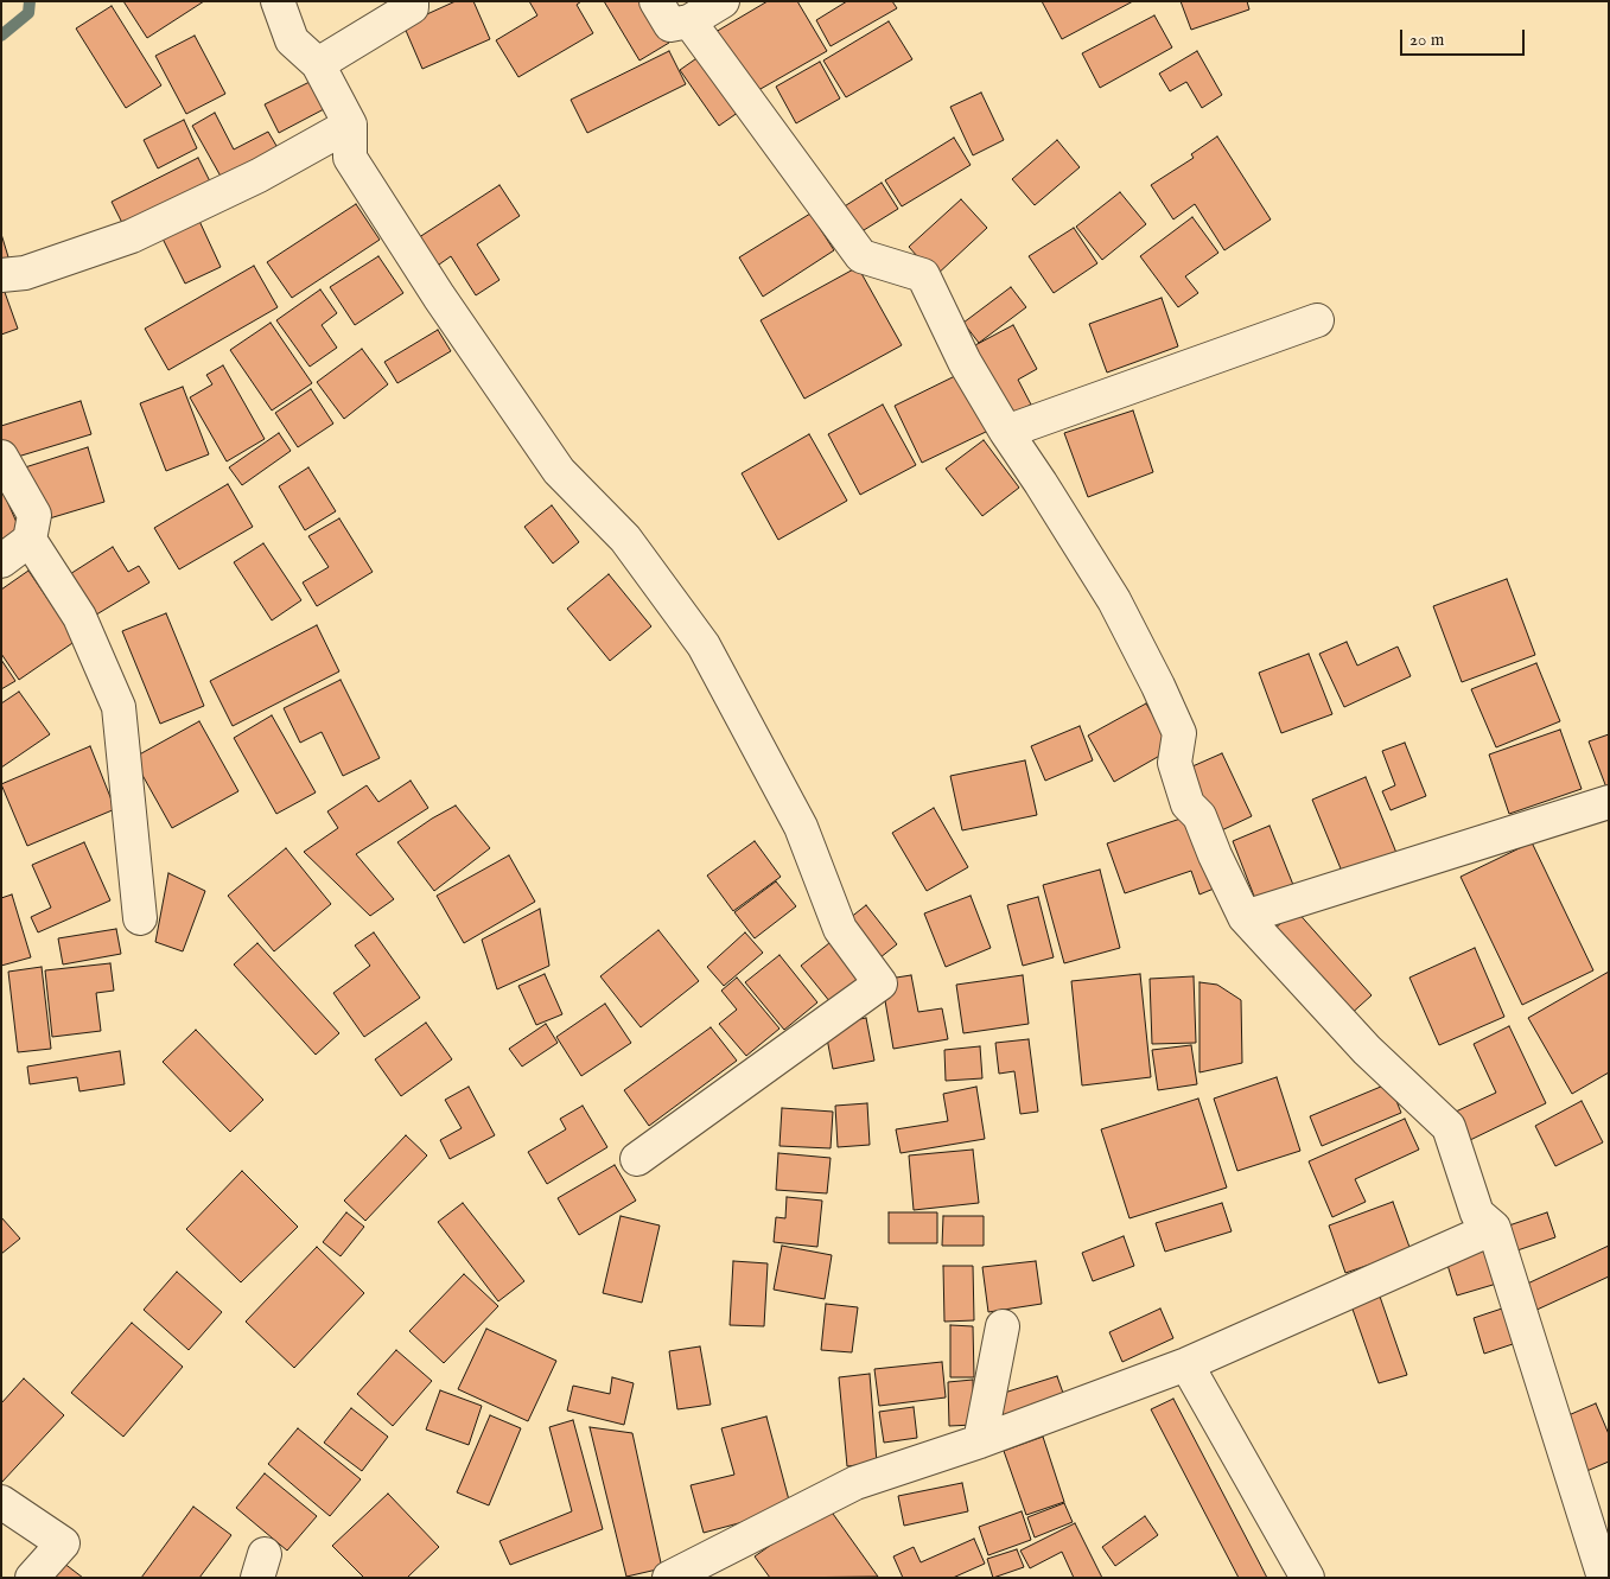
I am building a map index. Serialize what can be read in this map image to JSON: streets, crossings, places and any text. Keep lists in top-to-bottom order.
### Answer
{
  "scale_bar": "20 m"
}
